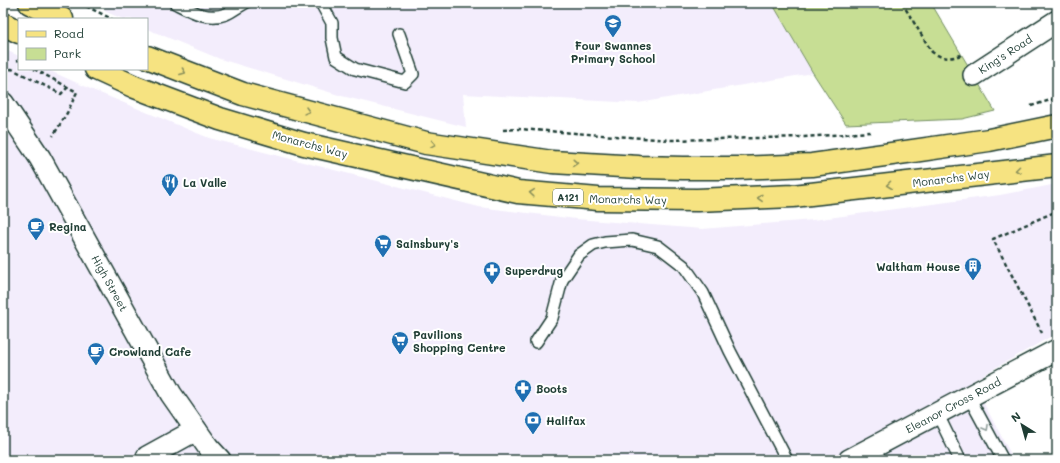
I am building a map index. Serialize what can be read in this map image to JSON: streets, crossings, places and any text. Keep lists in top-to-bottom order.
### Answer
{
  "streets": {
    "main road": ["Monarchs Way", "A121"],
    "street": ["King's Road", "High Street", "Eleanor Cross Road"]
  },
  "places": {
    "school or university": ["Four Swannes Primary School"],
    "restaurant": ["La Valle"],
    "cafe": ["Regina", "Crowland Cafe"],
    "supermarket": ["Sainsbury's", "Pavilions Shopping Centre"],
    "building": ["Waltham House"],
    "pharmacy": ["Superdrug", "Boots"],
    "bank": ["Halifax"]
  },
  "legend": ["Road", "Park"],
  "north": "top left"
}
